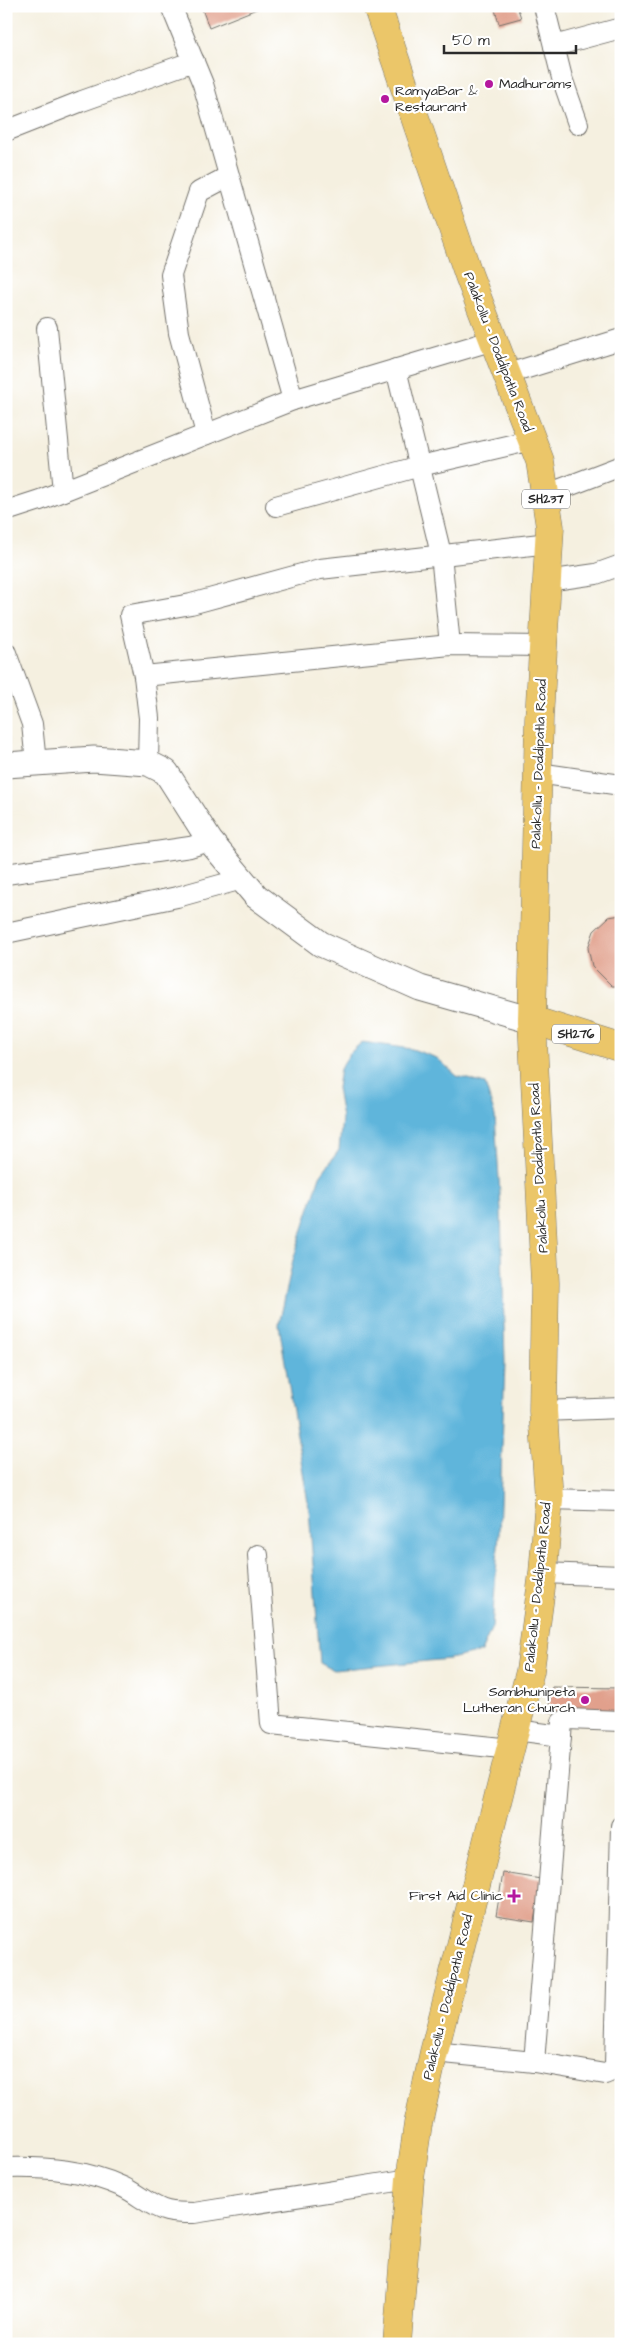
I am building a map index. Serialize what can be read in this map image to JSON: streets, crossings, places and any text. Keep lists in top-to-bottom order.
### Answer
{
  "streets": {
    "main road": ["Palakollu - Doddipatla Road", "SH237", "SH276"]
  },
  "crossings": [
    ["Palakollu - Doddipatla Road", "SH276"]
  ],
  "places": {
    "other": ["Madhurams", "RamyaBar & Restaurant", "Sambhunipeta Lutheran Church"],
    "health": ["First Aid Clinic"]
  },
  "scale_bar": "50 m"
}
